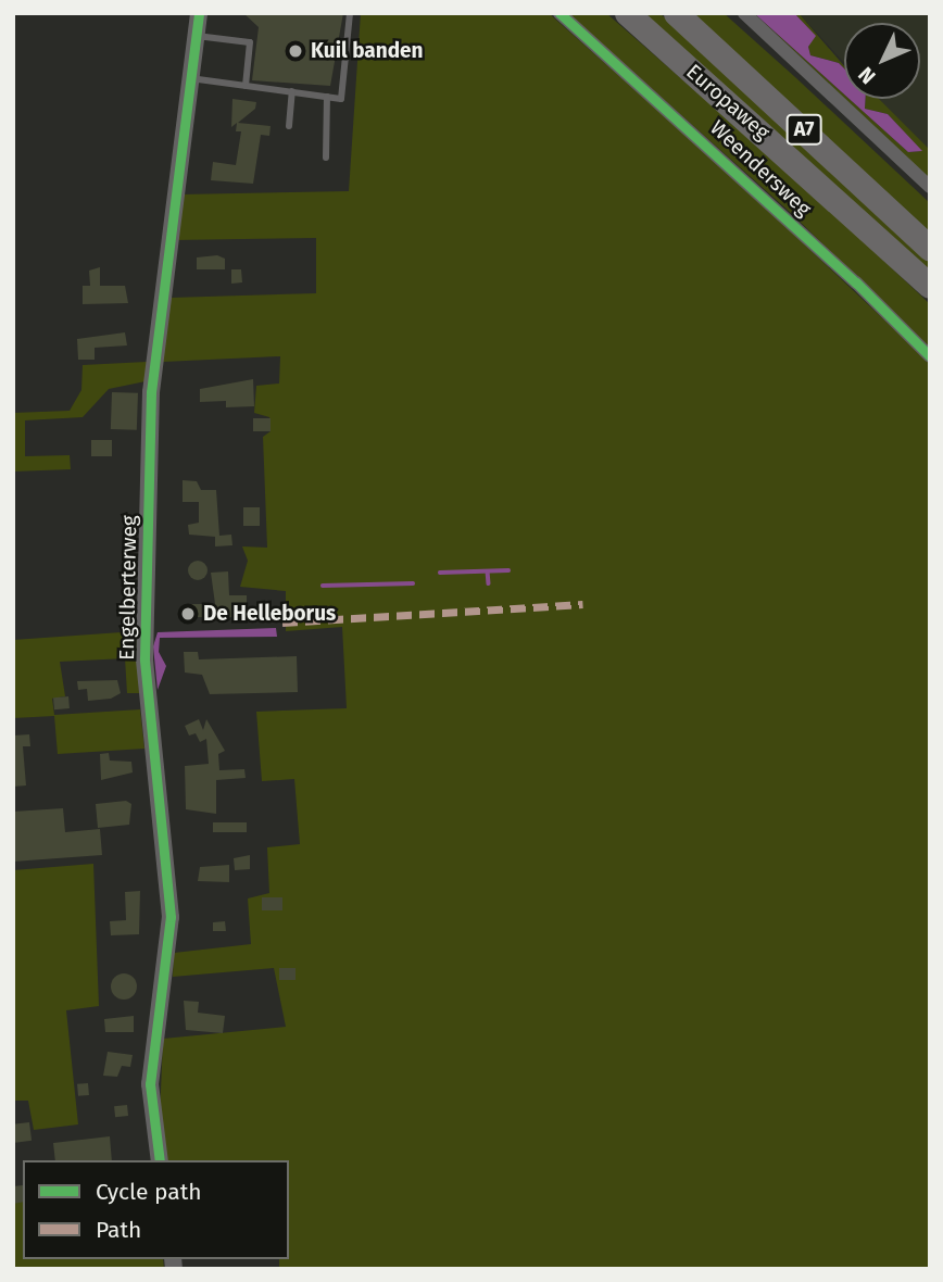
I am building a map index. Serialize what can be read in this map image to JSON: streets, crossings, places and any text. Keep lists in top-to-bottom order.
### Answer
{
  "streets": {
    "highway": ["Europaweg", "A7"],
    "street": ["Weendersweg", "Engelberterweg"]
  },
  "places": ["Kuil banden", "De Helleborus"],
  "legend": ["Cycle path", "Path"],
  "north": "bottom left"
}
